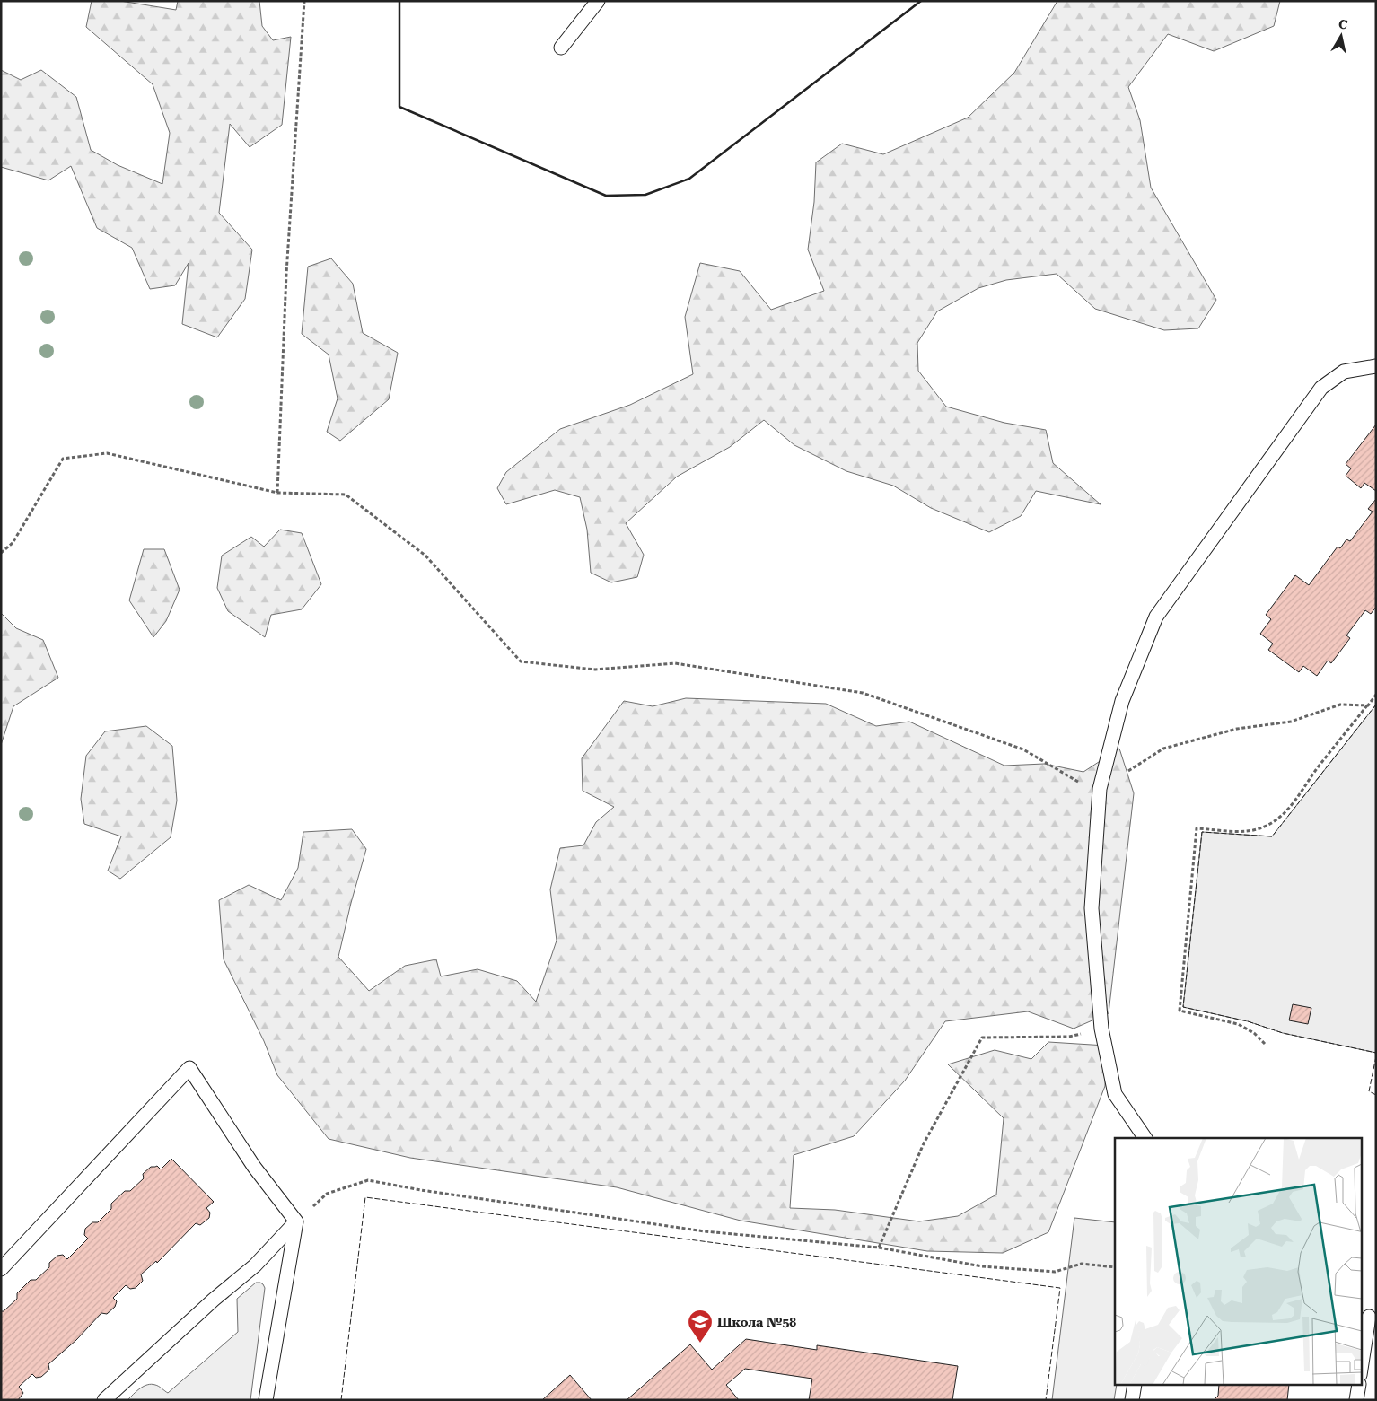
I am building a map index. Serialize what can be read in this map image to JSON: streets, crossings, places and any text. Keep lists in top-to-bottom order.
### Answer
{
  "places": {
    "school or university": ["Школа №58"]
  },
  "north": "top"
}
